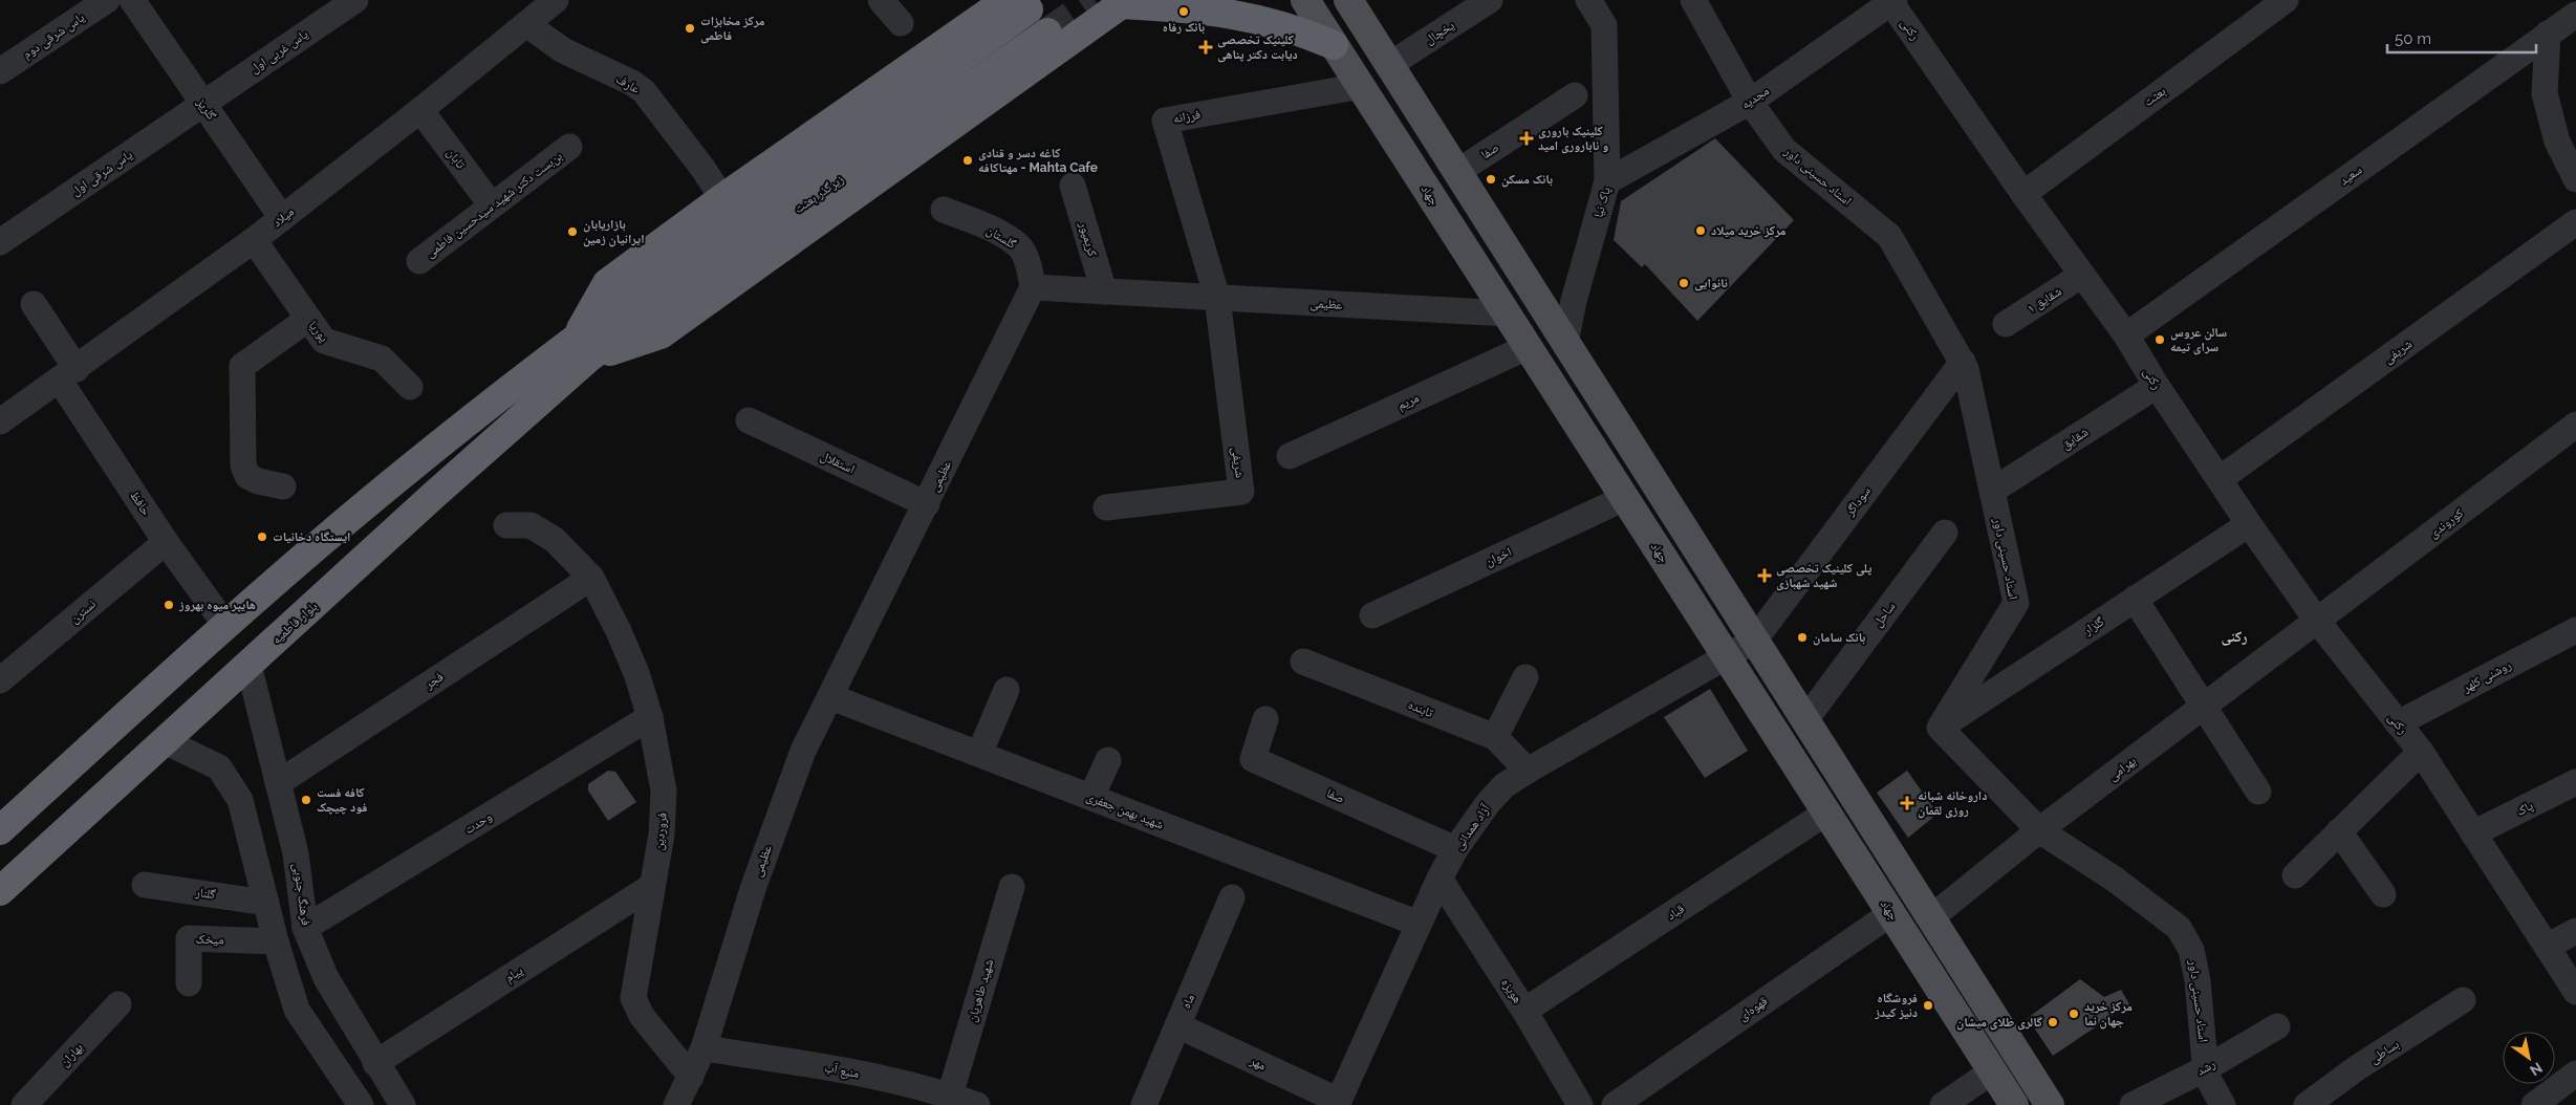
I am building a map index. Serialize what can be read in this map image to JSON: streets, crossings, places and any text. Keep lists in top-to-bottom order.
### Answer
{
  "streets": {
    "highway": ["زیرگذر بعثت", "بلوار فاطمیه"],
    "main road": ["جهاد"],
    "street": [
      "رکنی",
      "یخچال",
      "یاس شرقی دوم",
      "یاس غربی اول",
      "عارف",
      "بعثت",
      "مجدیه",
      "گلریز",
      "فرزانه",
      "صفا",
      "تابان",
      "یاس شرقی اول",
      "سعید",
      "استاد حسینی داور",
      "پاک نیا",
      "بن‌بست دکتر شهید سیدحسین فاطمی",
      "میلاد",
      "گلستان",
      "کریمپور",
      "شقایق ۱",
      "عظیمی",
      "پوریا",
      "شریفی",
      "مریم",
      "شقایق",
      "استقلال",
      "سوداگر",
      "حافظ",
      "کوروندی",
      "اخوان",
      "نسترن",
      "ساحل",
      "گلزار",
      "روشنی کلهر",
      "فجر",
      "تابنده",
      "بهرامی",
      "پاک",
      "شهید بهمن جعفری",
      "وحدت",
      "آزاد همدانی",
      "فروردین",
      "گلنار",
      "فرهنگ جنوبی",
      "قباد",
      "میخک",
      "پیام",
      "شهید طاهریان",
      "هویزه",
      "ماه",
      "قهوه‌ای",
      "بساطی",
      "بهاران",
      "مهر",
      "رشد",
      "منبع آب"
    ]
  },
  "crossings": [
    ["رکنی", "بعثت"],
    ["رکنی", "مجدیه"],
    ["رکنی", "سعید"],
    ["رکنی", "شقایق ۱"],
    ["رکنی", "شریفی"],
    ["رکنی", "شقایق"],
    ["رکنی", "کوروندی"],
    ["رکنی", "گلزار"],
    ["رکنی", "روشنی کلهر"],
    ["رکنی", "بهرامی"],
    ["رکنی", "پاک"],
    ["یاس غربی اول", "گلریز"],
    ["یاس غربی اول", "یاس شرقی اول"],
    ["عارف", "میلاد"],
    ["مجدیه", "استاد حسینی داور"],
    ["مجدیه", "پاک نیا"],
    ["گلریز", "یاس شرقی اول"],
    ["گلریز", "میلاد"],
    ["فرزانه", "جهاد"],
    ["فرزانه", "عظیمی"],
    ["فرزانه", "شریفی"],
    ["صفا", "آزاد همدانی"],
    ["تابان", "بن‌بست دکتر شهید سیدحسین فاطمی"],
    ["تابان", "میلاد"],
    ["استاد حسینی داور", "شقایق"],
    ["استاد حسینی داور", "سوداگر"],
    ["استاد حسینی داور", "گلزار"],
    ["استاد حسینی داور", "بهرامی"],
    ["استاد حسینی داور", "رشد"],
    ["زیرگذر بعثت", "بلوار فاطمیه"],
    ["جهاد", "عظیمی"],
    ["جهاد", "مریم"],
    ["جهاد", "اخوان"],
    ["جهاد", "آزاد همدانی"],
    ["جهاد", "قباد"],
    ["جهاد", "قهوه‌ای"],
    ["میلاد", "پوریا"],
    ["میلاد", "حافظ"],
    ["گلستان", "عظیمی"],
    ["کریمپور", "عظیمی"],
    ["عظیمی", "شریفی"],
    ["عظیمی", "استقلال"],
    ["عظیمی", "شهید بهمن جعفری"],
    ["عظیمی", "فروردین"],
    ["عظیمی", "منبع آب"],
    ["سوداگر", "آزاد همدانی"],
    ["حافظ", "نسترن"],
    ["کوروندی", "بهرامی"],
    ["بلوار فاطمیه", "فرهنگ جنوبی"],
    ["فجر", "فروردین"],
    ["فجر", "فرهنگ جنوبی"],
    ["تابنده", "آزاد همدانی"],
    ["شهید بهمن جعفری", "آزاد همدانی"],
    ["وحدت", "فروردین"],
    ["وحدت", "فرهنگ جنوبی"],
    ["آزاد همدانی", "هویزه"],
    ["آزاد همدانی", "مهر"],
    ["فروردین", "پیام"],
    ["فرهنگ جنوبی", "پیام"],
    ["قباد", "هویزه"],
    ["شهید طاهریان", "منبع آب"],
    ["ماه", "مهر"]
  ],
  "districts": ["رکنی"],
  "places": {
    "other": [
      "بانک رفاه",
      "مرکز مخابزات فاطمی",
      "کاغه دسر و قنادی مهتاکافه - Mahta Cafe",
      "بانک مسکن",
      "مرکز خرید میلاد",
      "بازاریابان ایرانیان زمین",
      "نانوایی",
      "سالن عروس سرای تیمه",
      "ایستگاه دخانیات",
      "هایپر میوه بهروز",
      "بانک سامان",
      "کافه فست فود چیچک",
      "فروشگاه دنیز کیدز",
      "مرکز خرید جهان نما",
      "گالری طلای میشان"
    ],
    "health": [
      "کلینیک تخصصی دیابت دکتر پناهی",
      "کلینیک باروری و ناباروری امید",
      "پلی کلینیک تخصصی شهید شهبازی",
      "داروخانه شبانه روزی لقمان"
    ]
  },
  "scale_bar": "50 m",
  "north": "bottom right"
}
